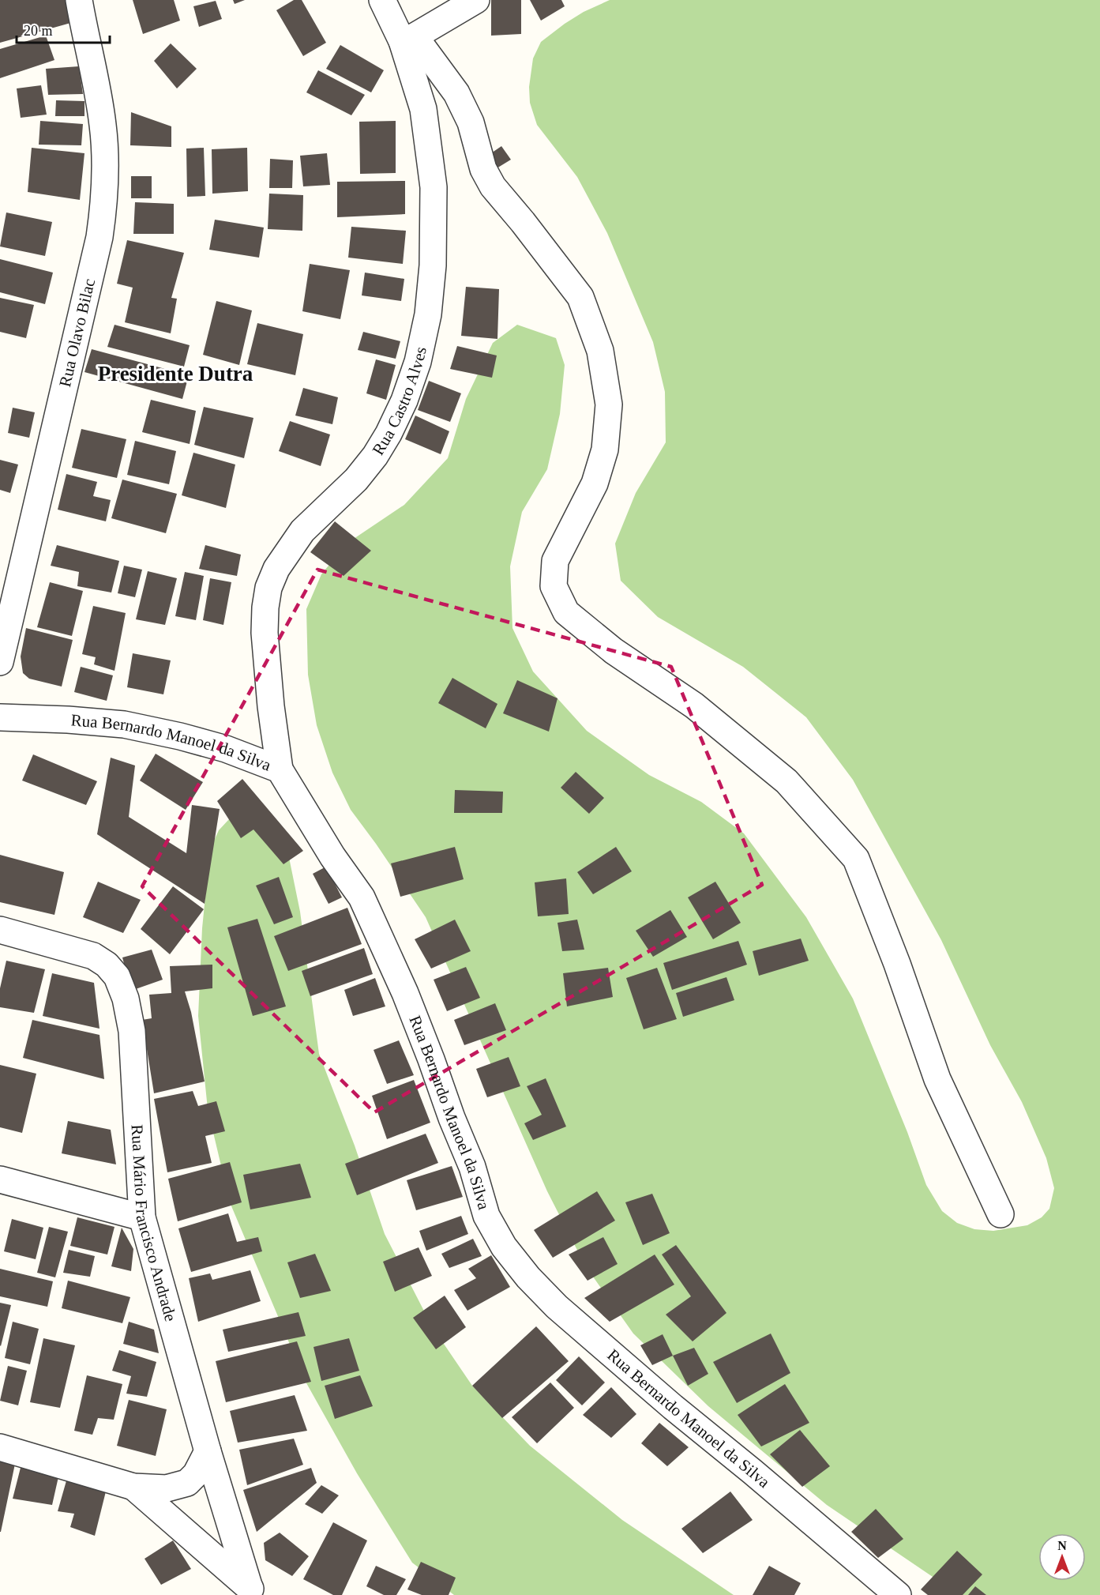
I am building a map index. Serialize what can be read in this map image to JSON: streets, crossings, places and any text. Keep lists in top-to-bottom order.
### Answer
{
  "streets": {
    "street": [
      "Rua Olavo Bilac",
      "Rua Castro Alves",
      "Rua Bernardo Manoel da Silva",
      "Rua Mário Francisco Andrade"
    ]
  },
  "crossings": [
    ["Rua Castro Alves", "Rua Bernardo Manoel da Silva"]
  ],
  "districts": ["Presidente Dutra"],
  "scale_bar": "20 m",
  "north": "top"
}
